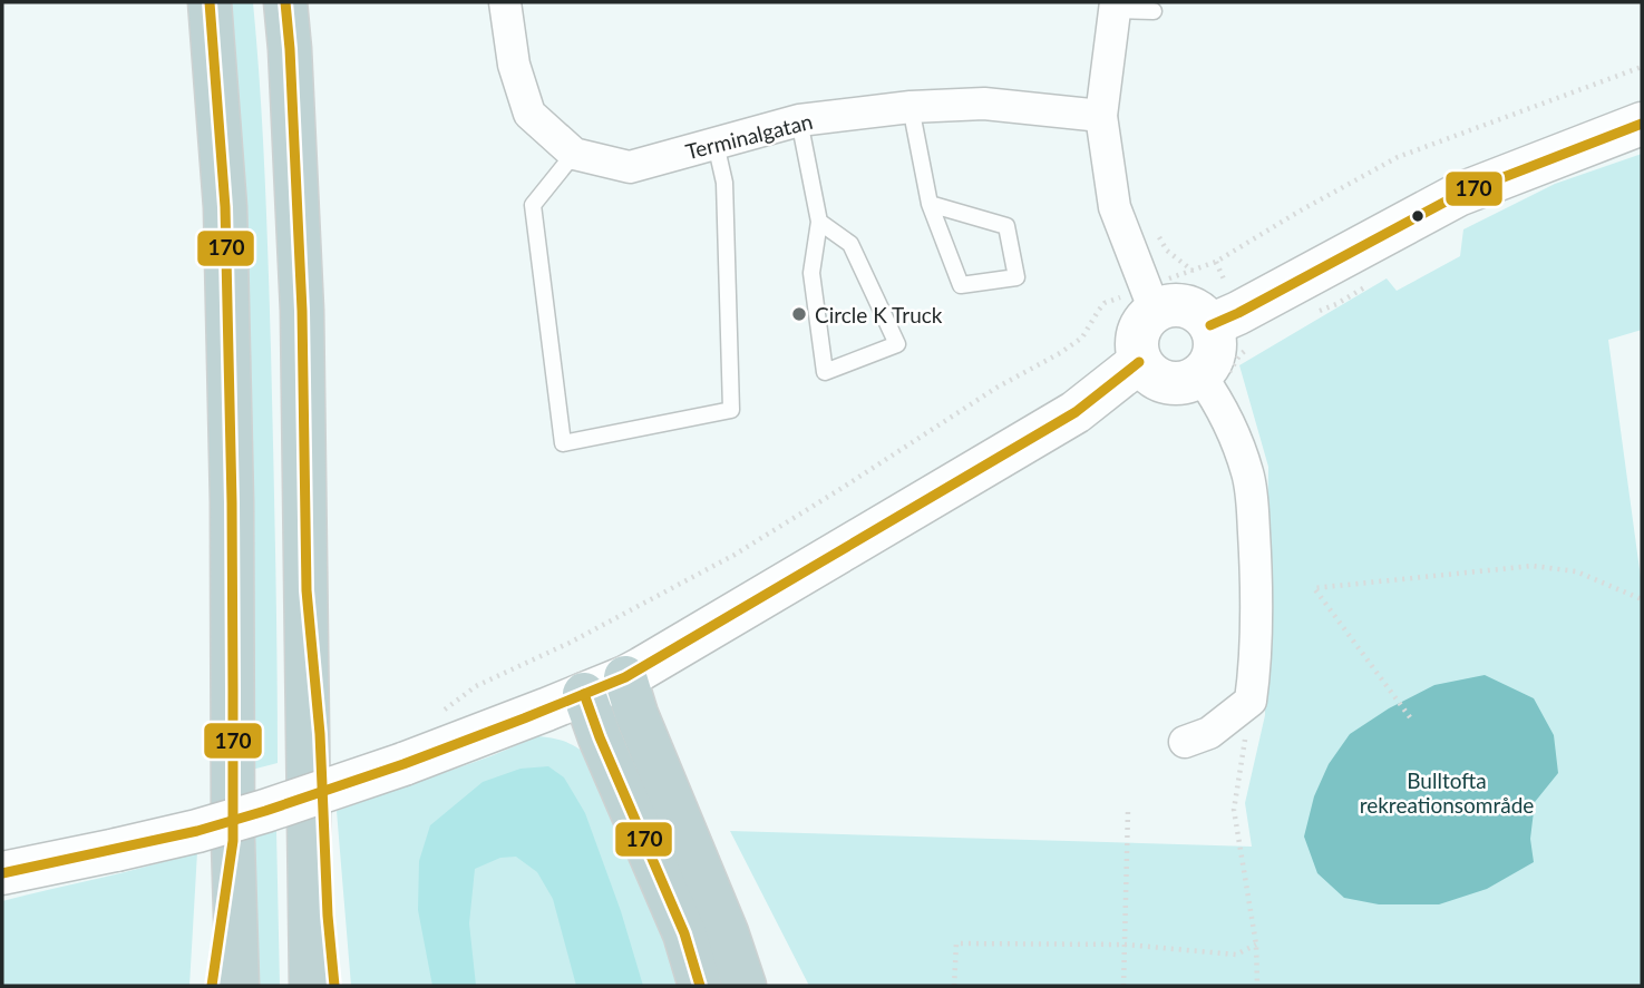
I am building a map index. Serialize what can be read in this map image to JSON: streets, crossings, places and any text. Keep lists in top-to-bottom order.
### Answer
{
  "streets": {
    "street": ["Terminalgatan"]
  },
  "parks": ["Bulltofta rekreationsområde"],
  "places": ["Circle K Truck"],
  "lines": ["transit line 170"]
}
